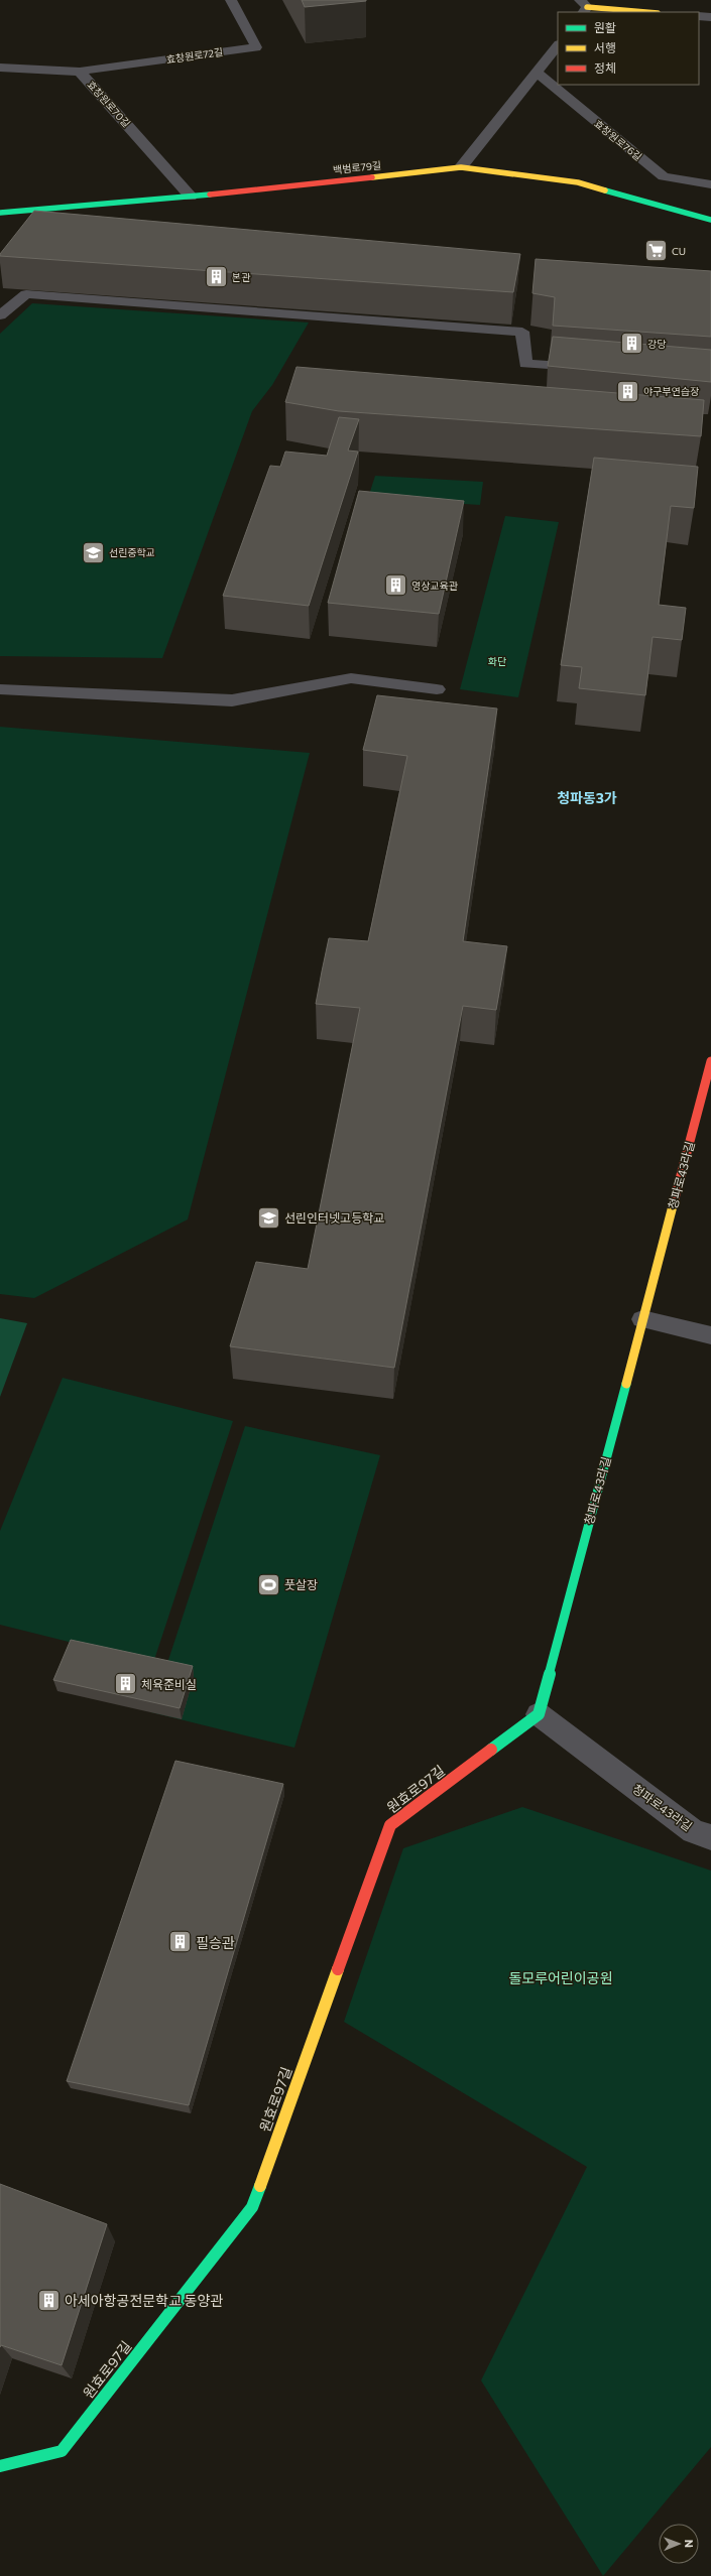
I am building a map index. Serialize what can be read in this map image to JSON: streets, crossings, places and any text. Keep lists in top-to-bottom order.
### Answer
{
  "streets": {
    "street": [
      "효창원로72길",
      "효창원로70길",
      "효창원로76길",
      "백범로79길",
      "청파로43라길",
      "원효로97길"
    ]
  },
  "crossings": [
    ["효창원로72길", "효창원로70길"],
    ["효창원로70길", "백범로79길"],
    ["청파로43라길", "원효로97길"]
  ],
  "districts": ["청파동3가"],
  "parks": ["화단", "돌모루어린이공원"],
  "places": {
    "supermarket": ["CU"],
    "building": [
      "본관",
      "강당",
      "야구부연습장",
      "영상교육관",
      "체육준비실",
      "필승관",
      "아세아항공전문학교 동양관"
    ],
    "school or university": ["선린중학교", "선린인터넷고등학교"],
    "sports": ["풋살장"]
  },
  "legend": ["원활", "서행", "정체"],
  "north": "right"
}
